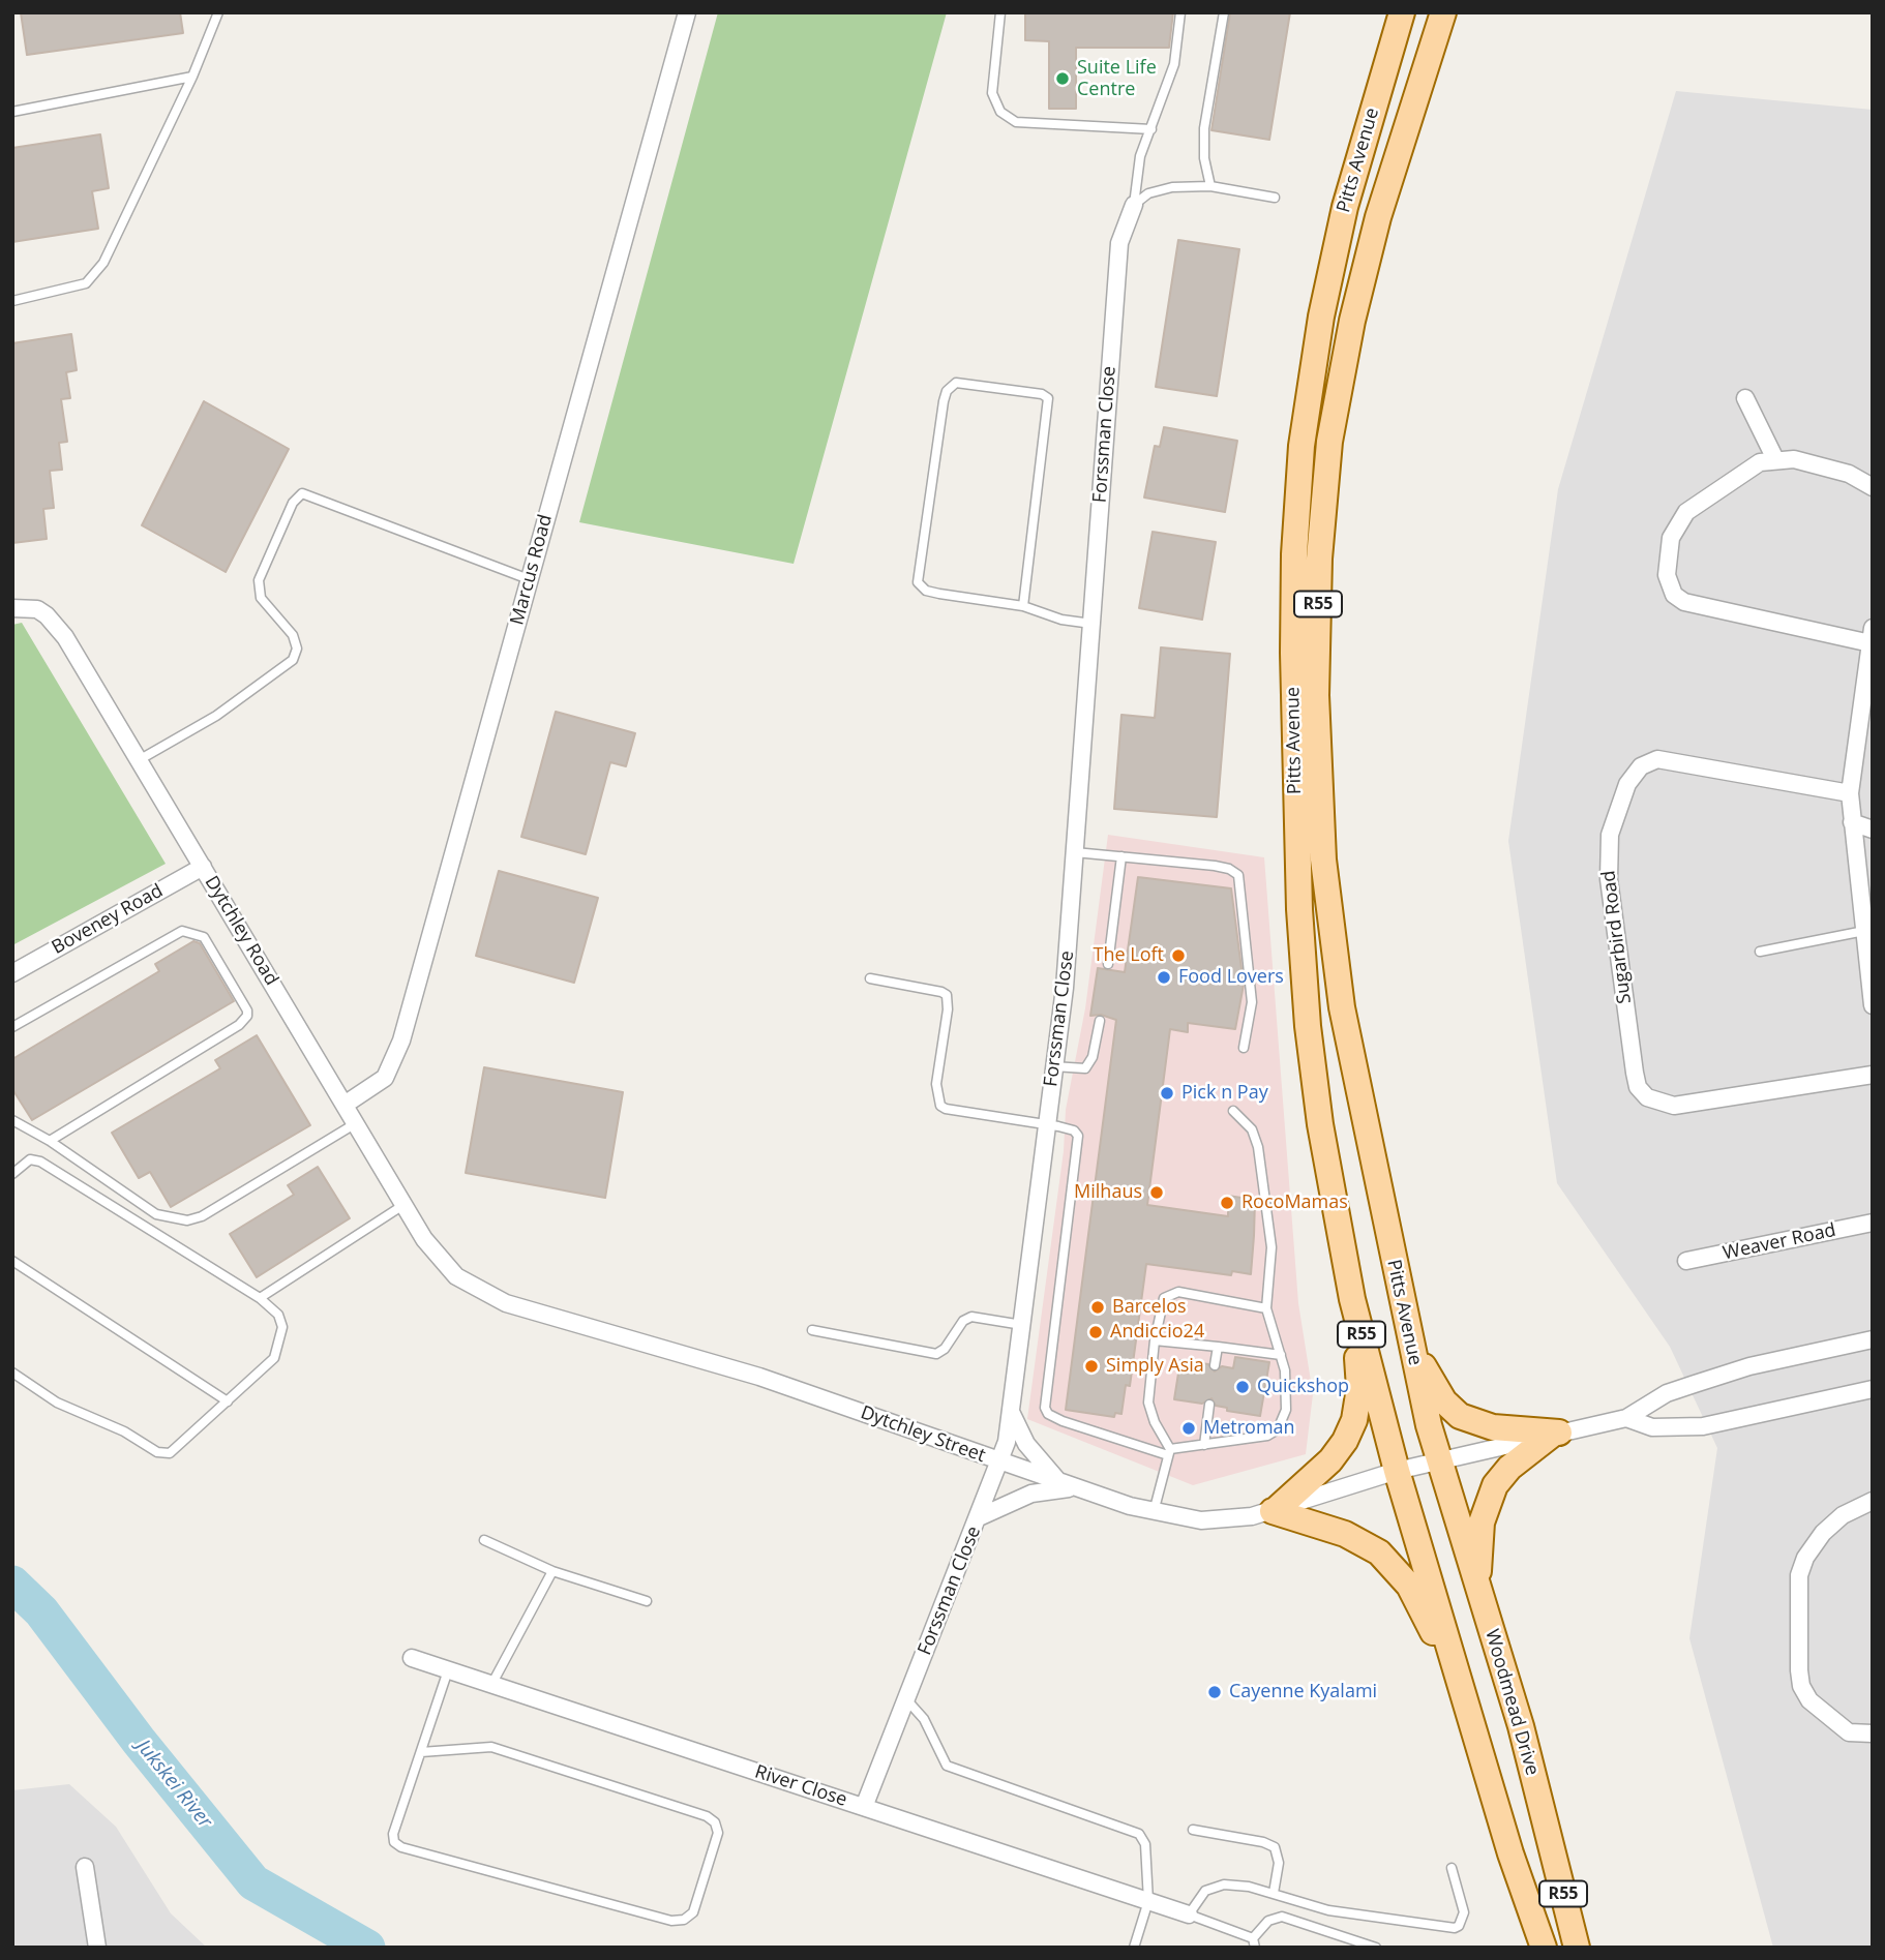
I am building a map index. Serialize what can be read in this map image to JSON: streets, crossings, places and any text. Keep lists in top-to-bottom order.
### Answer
{
  "streets": {
    "main road": ["Pitts Avenue", "R55", "Woodmead Drive"],
    "street": [
      "Forssman Close",
      "Marcus Road",
      "Boveney Road",
      "Dytchley Road",
      "Sugarbird Road",
      "Weaver Road",
      "Dytchley Street",
      "River Close"
    ]
  },
  "crossings": [
    ["Pitts Avenue", "R55"],
    ["Pitts Avenue", "Dytchley Street"],
    ["Pitts Avenue", "Woodmead Drive"],
    ["Forssman Close", "Dytchley Street"],
    ["Forssman Close", "River Close"],
    ["Marcus Road", "Dytchley Road"],
    ["R55", "Dytchley Street"],
    ["Boveney Road", "Dytchley Road"],
    ["Dytchley Road", "Dytchley Street"],
    ["Dytchley Street", "Woodmead Drive"]
  ],
  "water": ["Jukskei River"],
  "places": [
    "Suite Life Centre",
    "The Loft",
    "Food Lovers",
    "Pick n Pay",
    "Milhaus",
    "RocoMamas",
    "Barcelos",
    "Andiccio24",
    "Simply Asia",
    "Quickshop",
    "Metroman",
    "Cayenne Kyalami"
  ]
}
